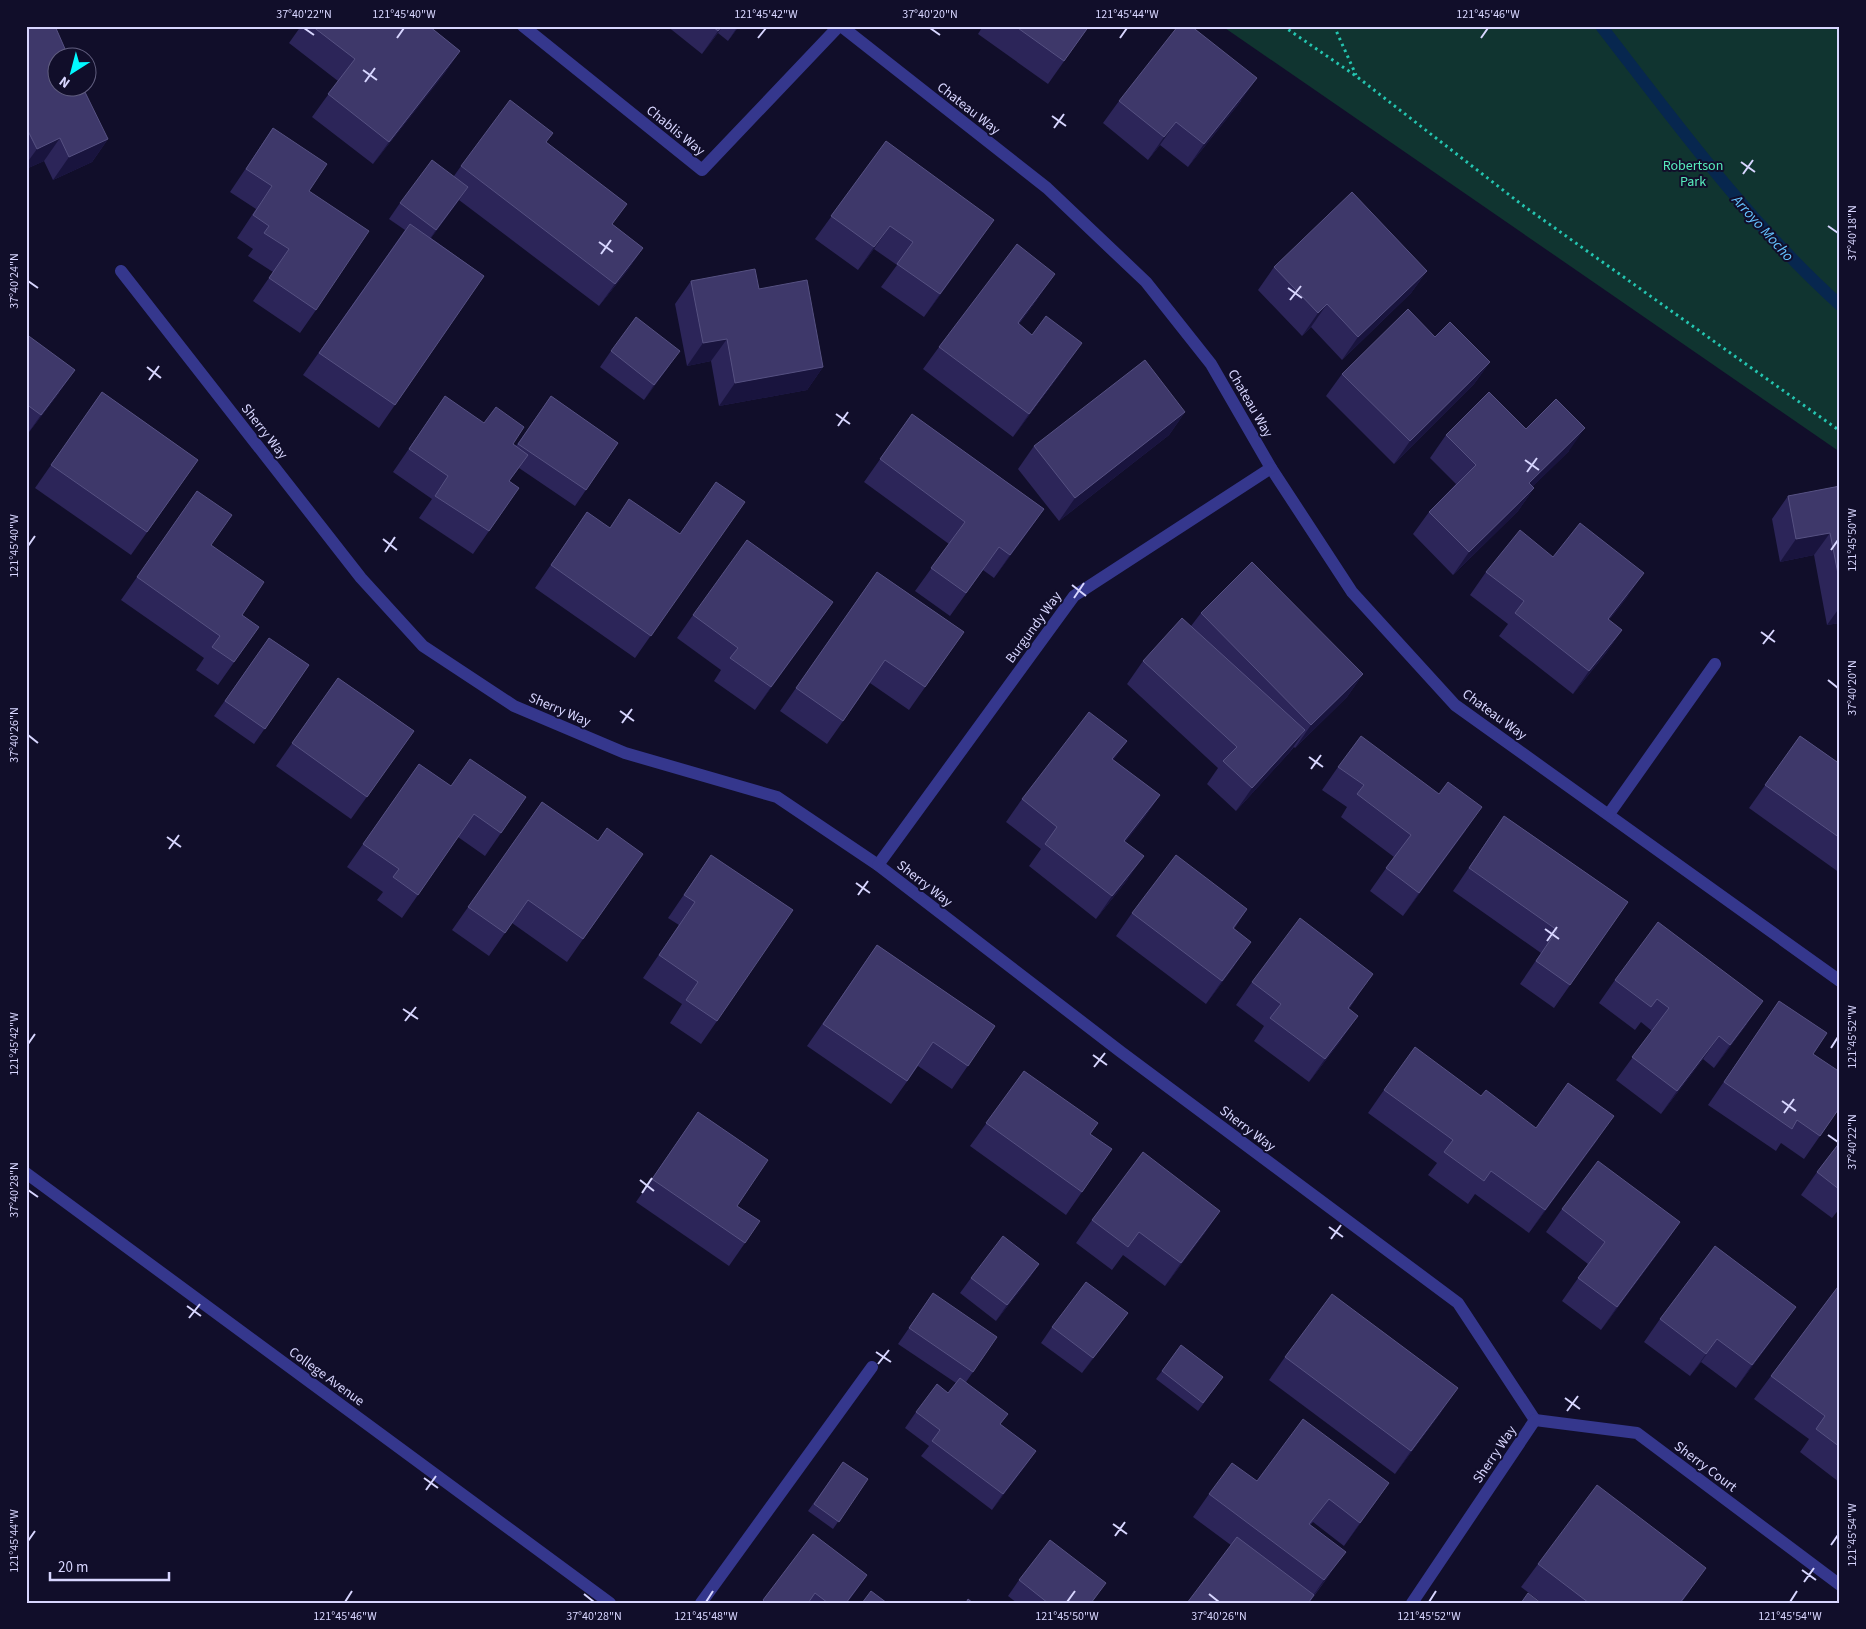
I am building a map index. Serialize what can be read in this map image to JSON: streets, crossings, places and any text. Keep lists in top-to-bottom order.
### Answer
{
  "streets": {
    "street": [
      "Chateau Way",
      "Chablis Way",
      "Sherry Way",
      "Burgundy Way",
      "College Avenue",
      "Sherry Court"
    ]
  },
  "crossings": [
    ["Chateau Way", "Chablis Way"],
    ["Chateau Way", "Burgundy Way"],
    ["Sherry Way", "Burgundy Way"],
    ["Sherry Way", "Sherry Court"]
  ],
  "water": ["Arroyo Mocho"],
  "parks": ["Robertson Park"],
  "scale_bar": "20 m",
  "north": "bottom left",
  "coordinates": [
    "37°40'22\"N",
    "121°45'40\"W",
    "121°45'42\"W",
    "37°40'20\"N",
    "121°45'44\"W",
    "121°45'46\"W",
    "37°40'18\"N",
    "37°40'24\"N",
    "121°45'50\"W",
    "37°40'26\"N",
    "121°45'52\"W",
    "37°40'28\"N",
    "121°45'54\"W",
    "121°45'48\"W"
  ]
}
